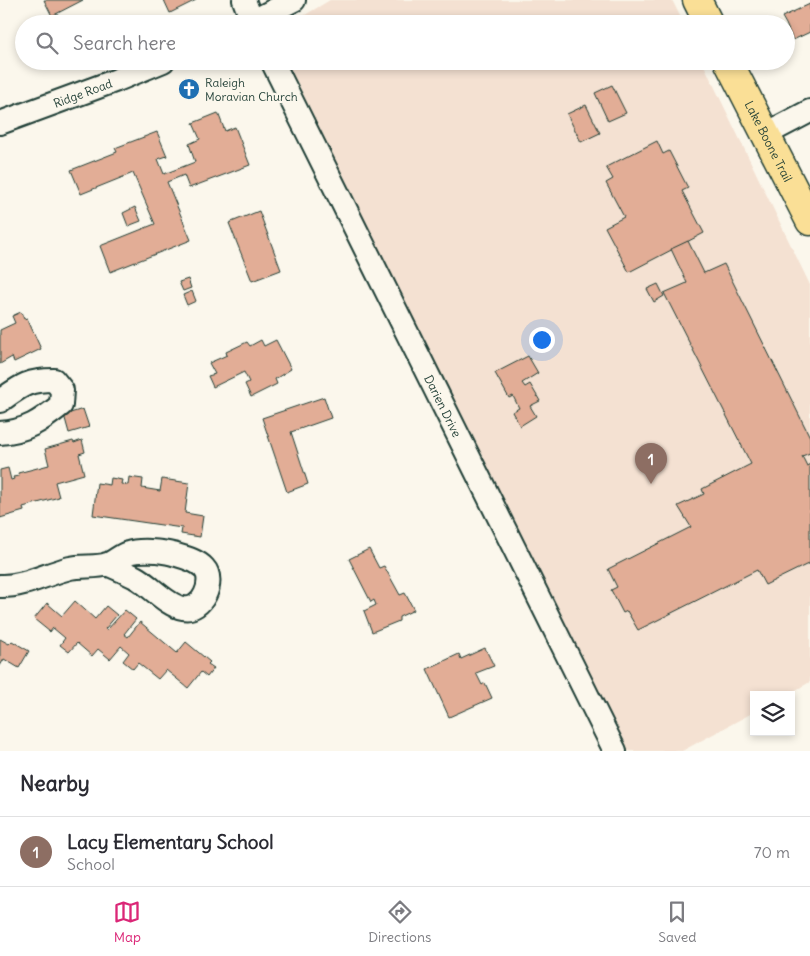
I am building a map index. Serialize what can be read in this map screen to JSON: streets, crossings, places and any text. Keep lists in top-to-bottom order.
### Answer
{
  "streets": {
    "main road": ["Lake Boone Trail"],
    "street": ["Ridge Road", "Darien Drive"]
  },
  "places": {
    "church": ["Raleigh Moravian Church"]
  },
  "page": {
    "search": "Search here",
    "pins": "1",
    "heading": "Nearby",
    "list": [
      {
        "mark": "1",
        "name": "Lacy Elementary School",
        "note": "School",
        "value": "70 m"
      }
    ],
    "nav": ["Map", "Directions", "Saved"]
  }
}
